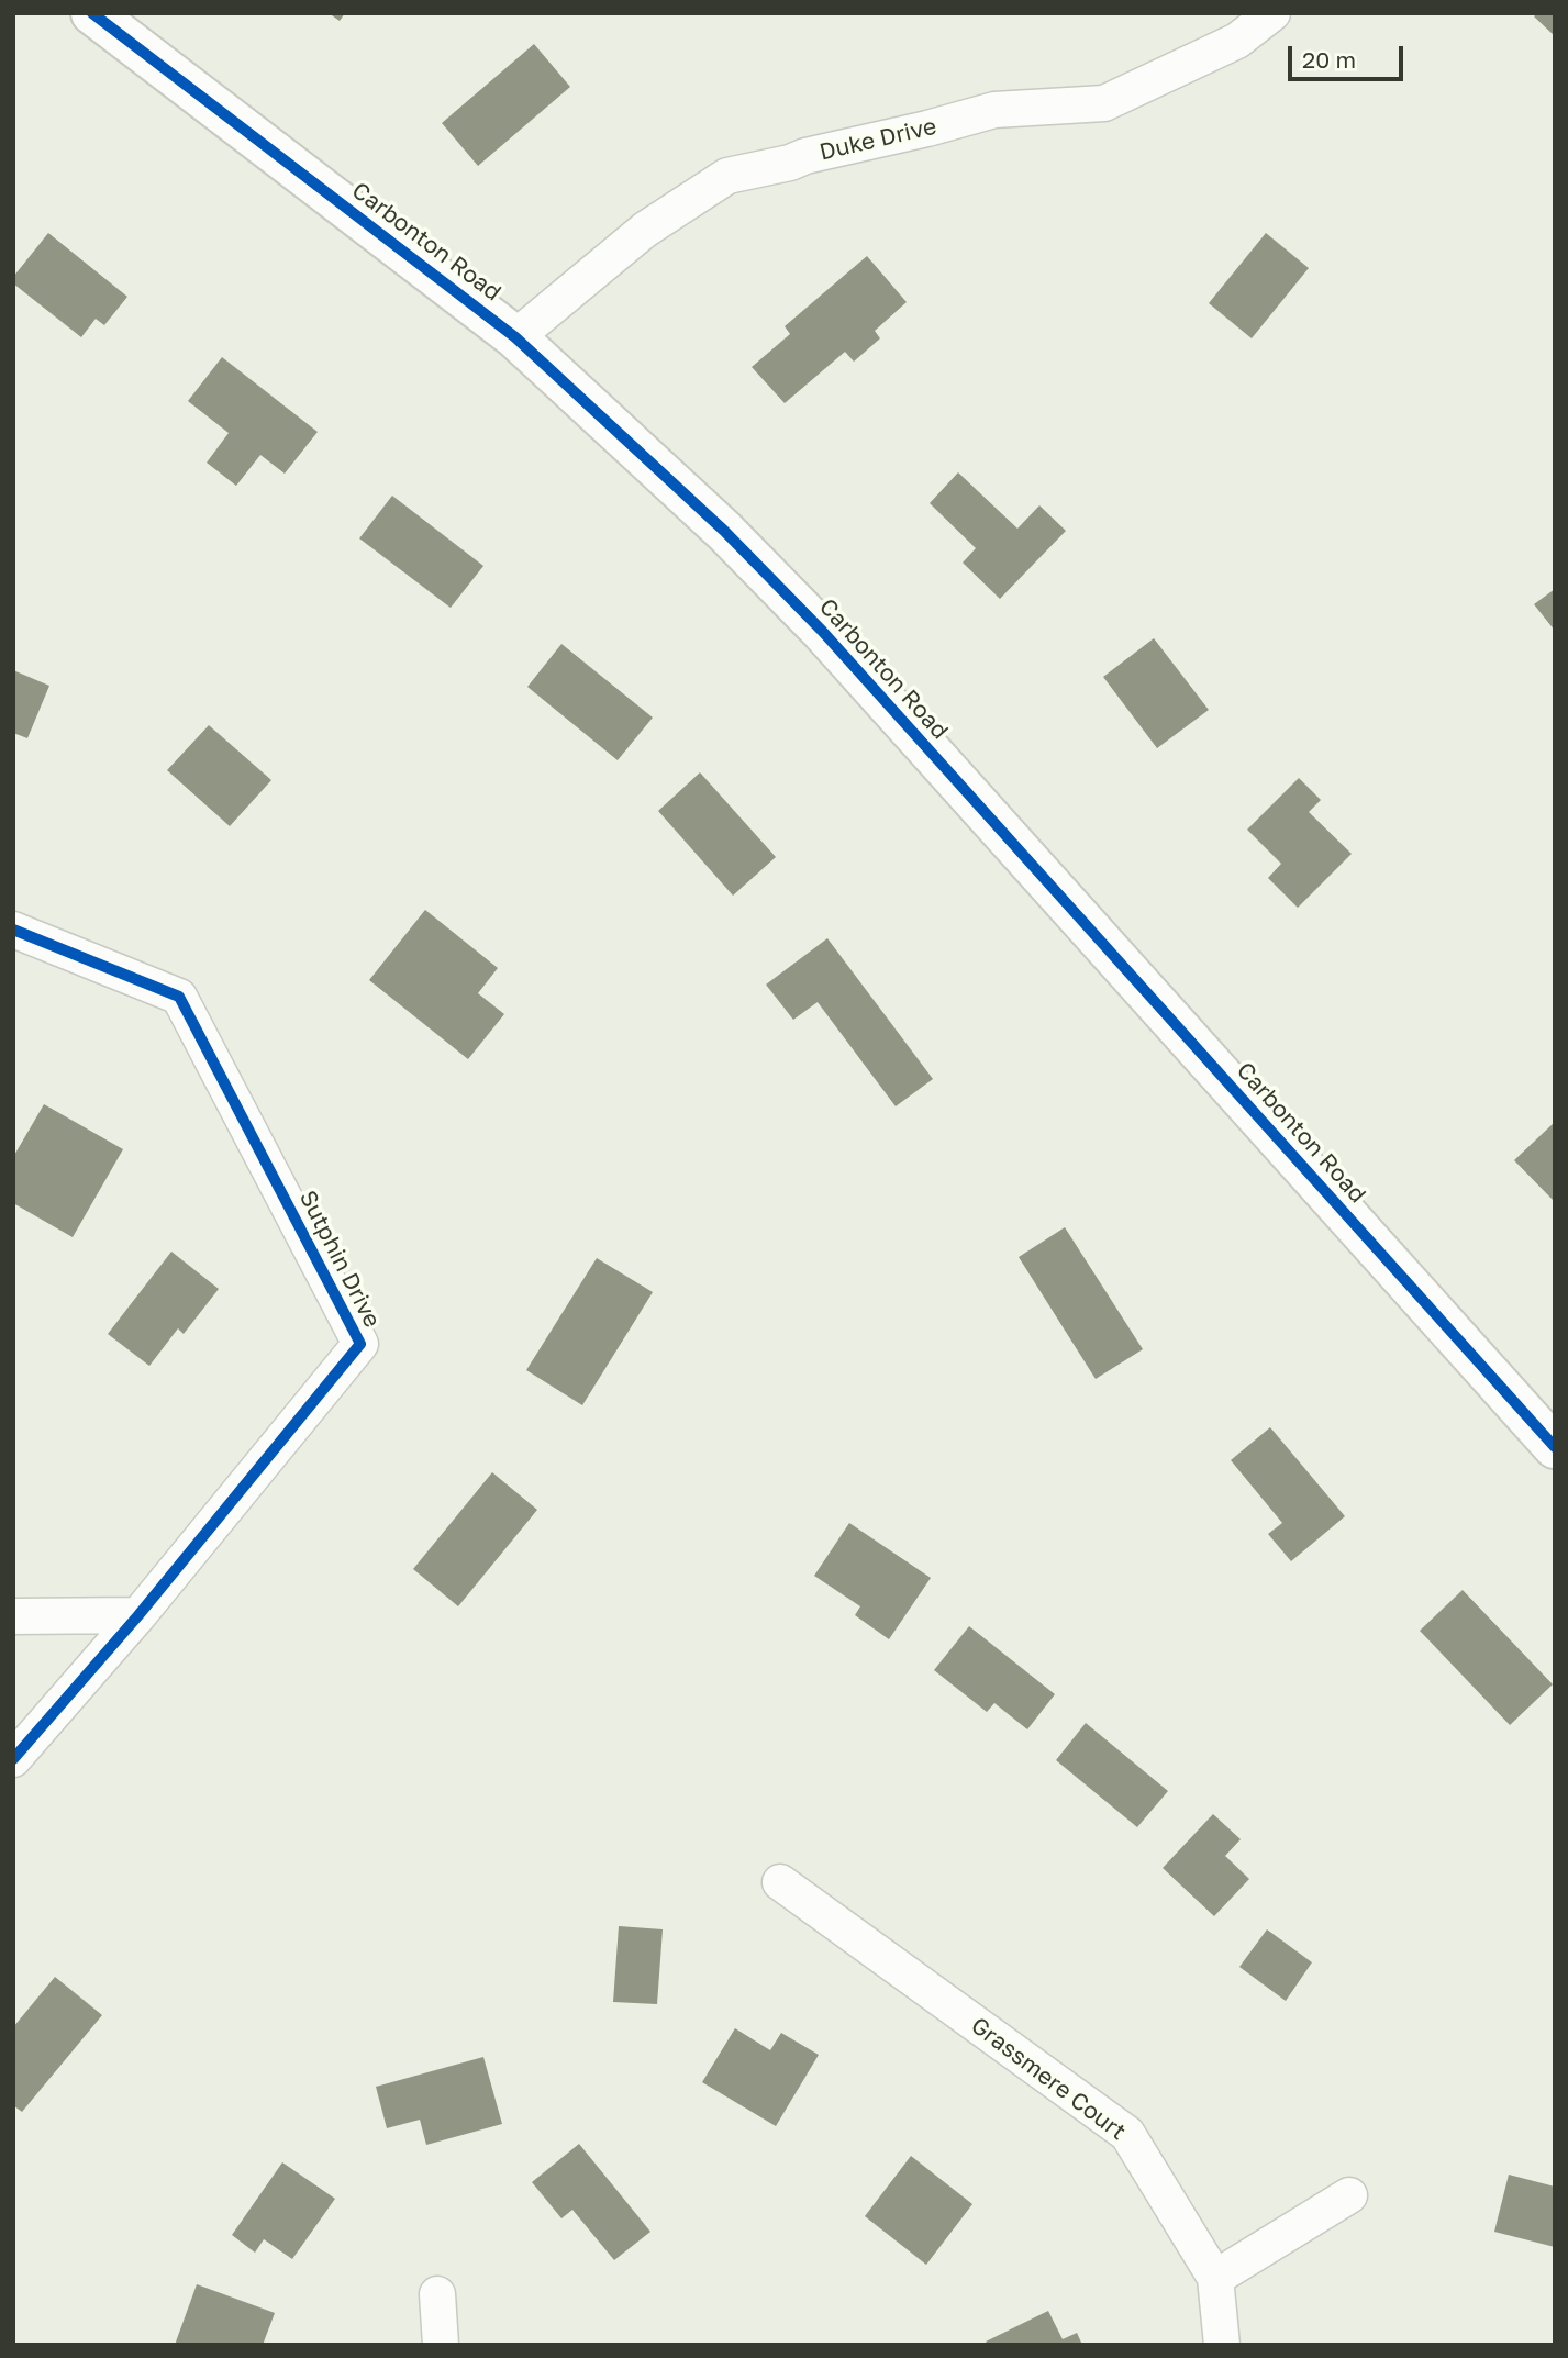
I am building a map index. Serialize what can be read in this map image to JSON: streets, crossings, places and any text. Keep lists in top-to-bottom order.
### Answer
{
  "streets": {
    "street": [
      "Duke Drive",
      "Carbonton Road",
      "Sutphin Drive",
      "Grassmere Court"
    ]
  },
  "crossings": [
    ["Duke Drive", "Carbonton Road"]
  ],
  "scale_bar": "20 m"
}
